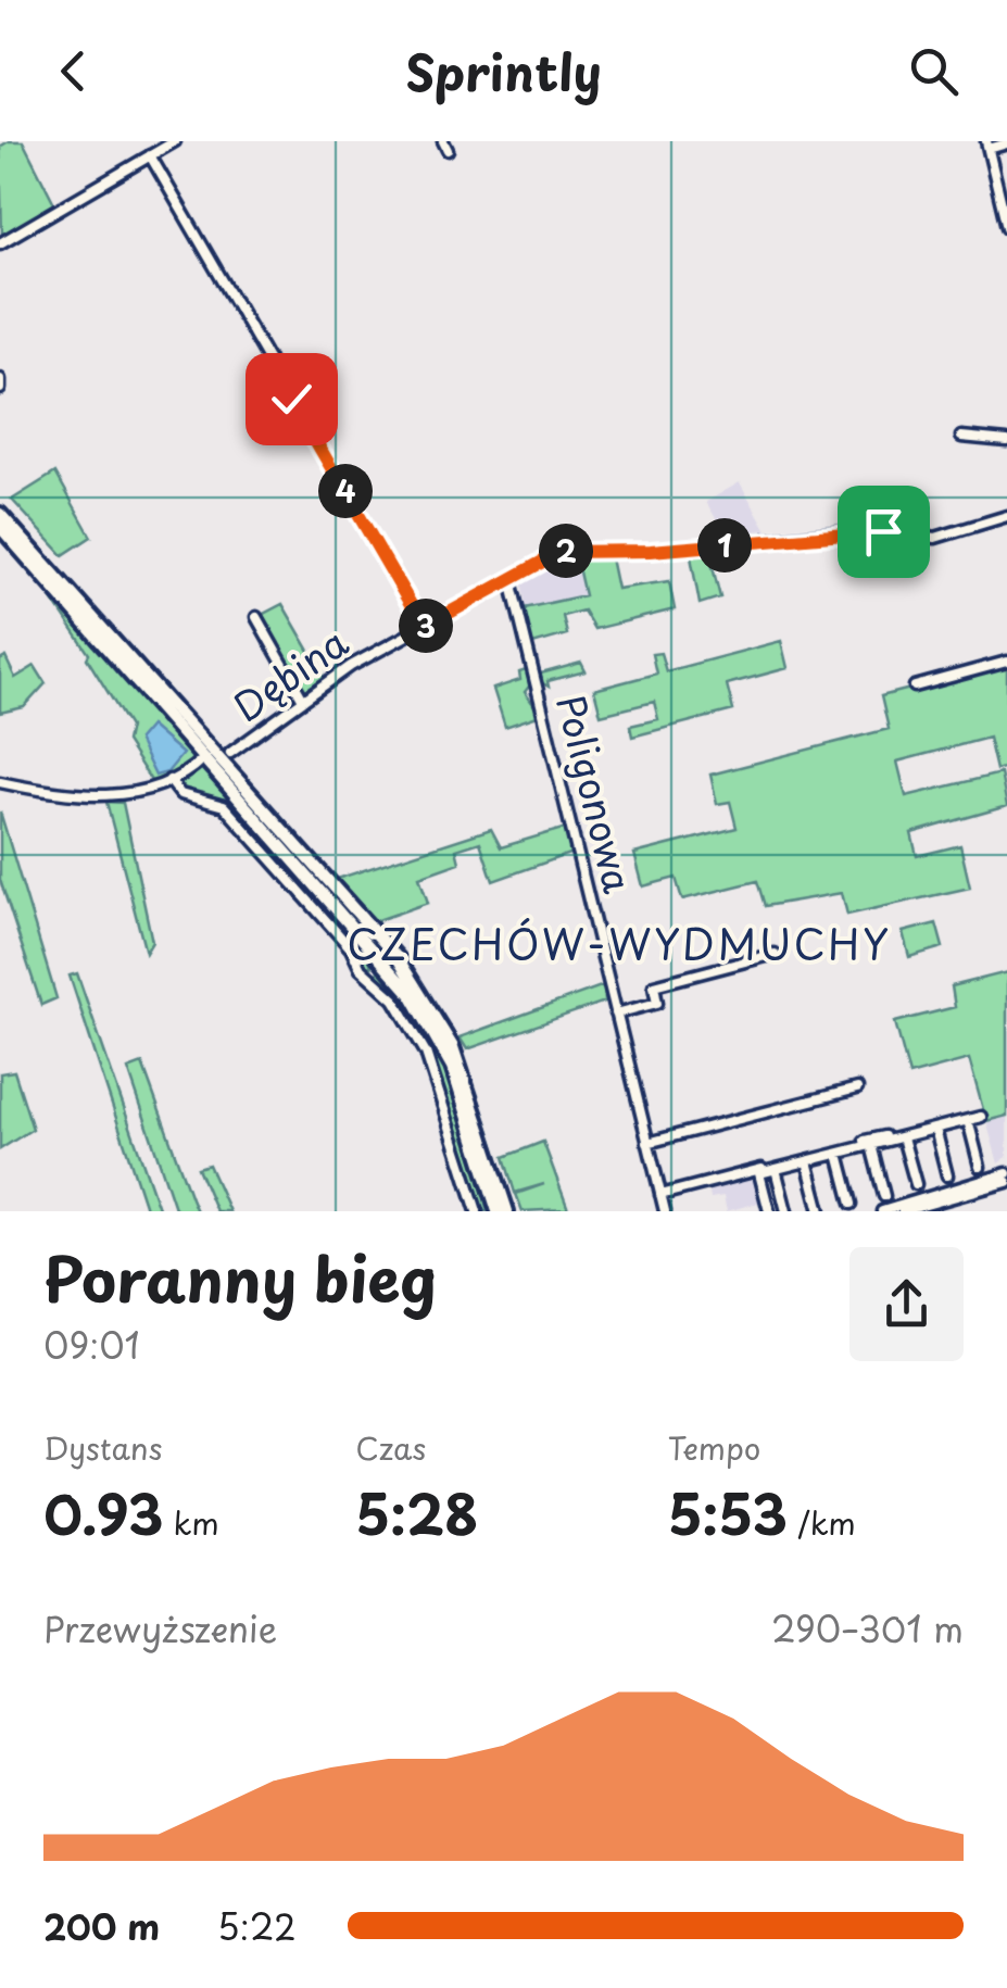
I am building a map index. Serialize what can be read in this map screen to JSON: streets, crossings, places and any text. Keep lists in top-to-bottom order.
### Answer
{
  "streets": {
    "street": ["Dębina", "Poligonowa"]
  },
  "crossings": [
    ["Dębina", "Poligonowa"]
  ],
  "districts": ["CZECHÓW-WYDMUCHY"],
  "page": {
    "header": "Sprintly",
    "pins": [
      "4",
      "1",
      "2",
      "3"
    ],
    "heading": ["Poranny bieg", "09:01"],
    "stats": [
      ["Dystans", "0.93 km"],
      ["Czas", "5:28"],
      ["Tempo", "5:53 /km"]
    ],
    "chart": ["Przewyższenie", "290–301 m"],
    "list": [
      {
        "name": "200 m",
        "note": "5:22"
      }
    ]
  }
}
